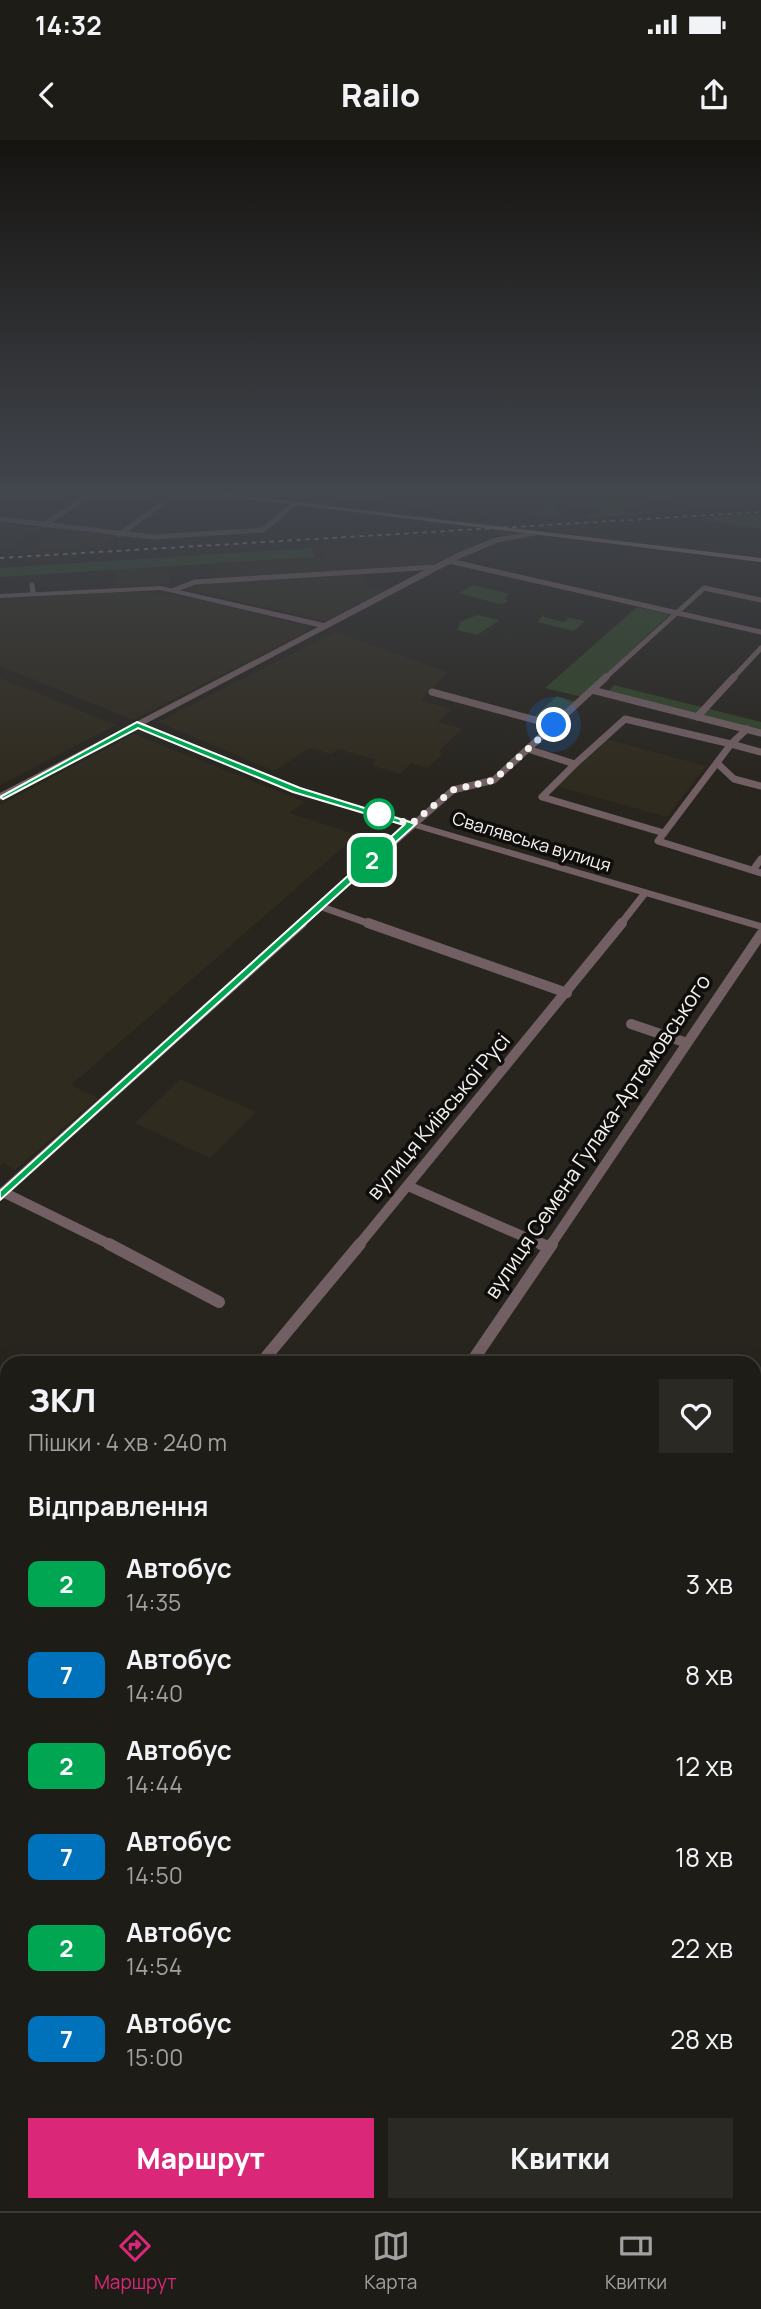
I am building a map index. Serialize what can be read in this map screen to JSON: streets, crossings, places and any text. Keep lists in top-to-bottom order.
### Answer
{
  "streets": {
    "street": ["Свалявська вулиця", "вулиця Київської Русі", "вулиця Семена Гулака-Артемовського"]
  },
  "crossings": [
    ["Свалявська вулиця", "вулиця Київської Русі"]
  ],
  "lines": ["bus line 2"],
  "page": {
    "status": "14:32",
    "header": "Railo",
    "on_map": "2",
    "heading": [
      ["ЗКЛ", "Пішки · 4 хв · 240 m"],
      "Відправлення"
    ],
    "list": [
      {
        "mark": "2",
        "name": "Автобус",
        "note": "14:35",
        "value": "3 хв"
      },
      {
        "mark": "7",
        "name": "Автобус",
        "note": "14:40",
        "value": "8 хв"
      },
      {
        "mark": "2",
        "name": "Автобус",
        "note": "14:44",
        "value": "12 хв"
      },
      {
        "mark": "7",
        "name": "Автобус",
        "note": "14:50",
        "value": "18 хв"
      },
      {
        "mark": "2",
        "name": "Автобус",
        "note": "14:54",
        "value": "22 хв"
      },
      {
        "mark": "7",
        "name": "Автобус",
        "note": "15:00",
        "value": "28 хв"
      }
    ],
    "buttons": ["Маршрут", "Квитки"],
    "tabs": ["Маршрут", "Карта", "Квитки"]
  }
}
